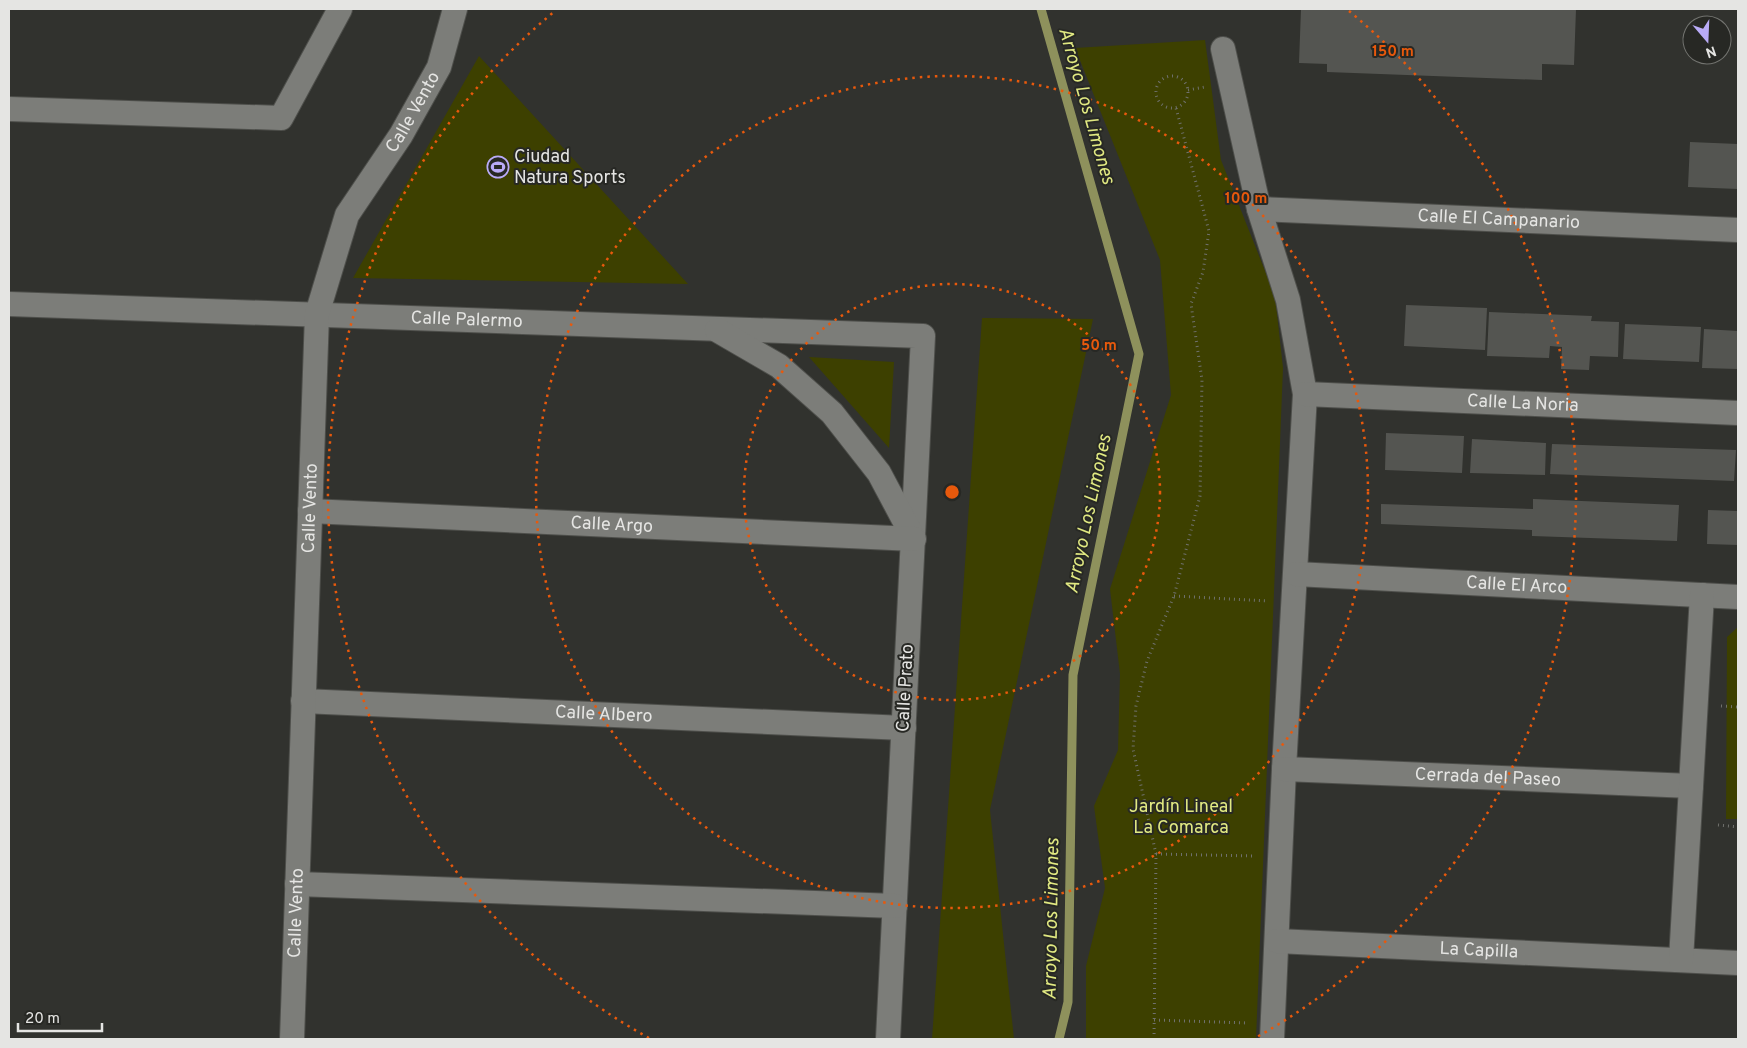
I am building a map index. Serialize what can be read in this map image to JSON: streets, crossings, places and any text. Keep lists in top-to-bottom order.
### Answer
{
  "streets": {
    "street": [
      "Calle Vento",
      "Calle El Campanario",
      "Calle Palermo",
      "Calle La Noria",
      "Calle Argo",
      "Calle El Arco",
      "Calle Prato",
      "Calle Albero",
      "Cerrada del Paseo",
      "La Capilla"
    ]
  },
  "crossings": [
    ["Calle Vento", "Calle Palermo"],
    ["Calle Vento", "Calle Argo"],
    ["Calle Vento", "Calle Albero"],
    ["Calle Palermo", "Calle Prato"],
    ["Calle Argo", "Calle Prato"],
    ["Calle Prato", "Calle Albero"]
  ],
  "water": ["Arroyo Los Limones"],
  "parks": ["Jardín Lineal La Comarca"],
  "places": {
    "sports": ["Ciudad Natura Sports"]
  },
  "scale_bar": "20 m",
  "north": "bottom",
  "rings": ["150 m", "100 m", "50 m"]
}
